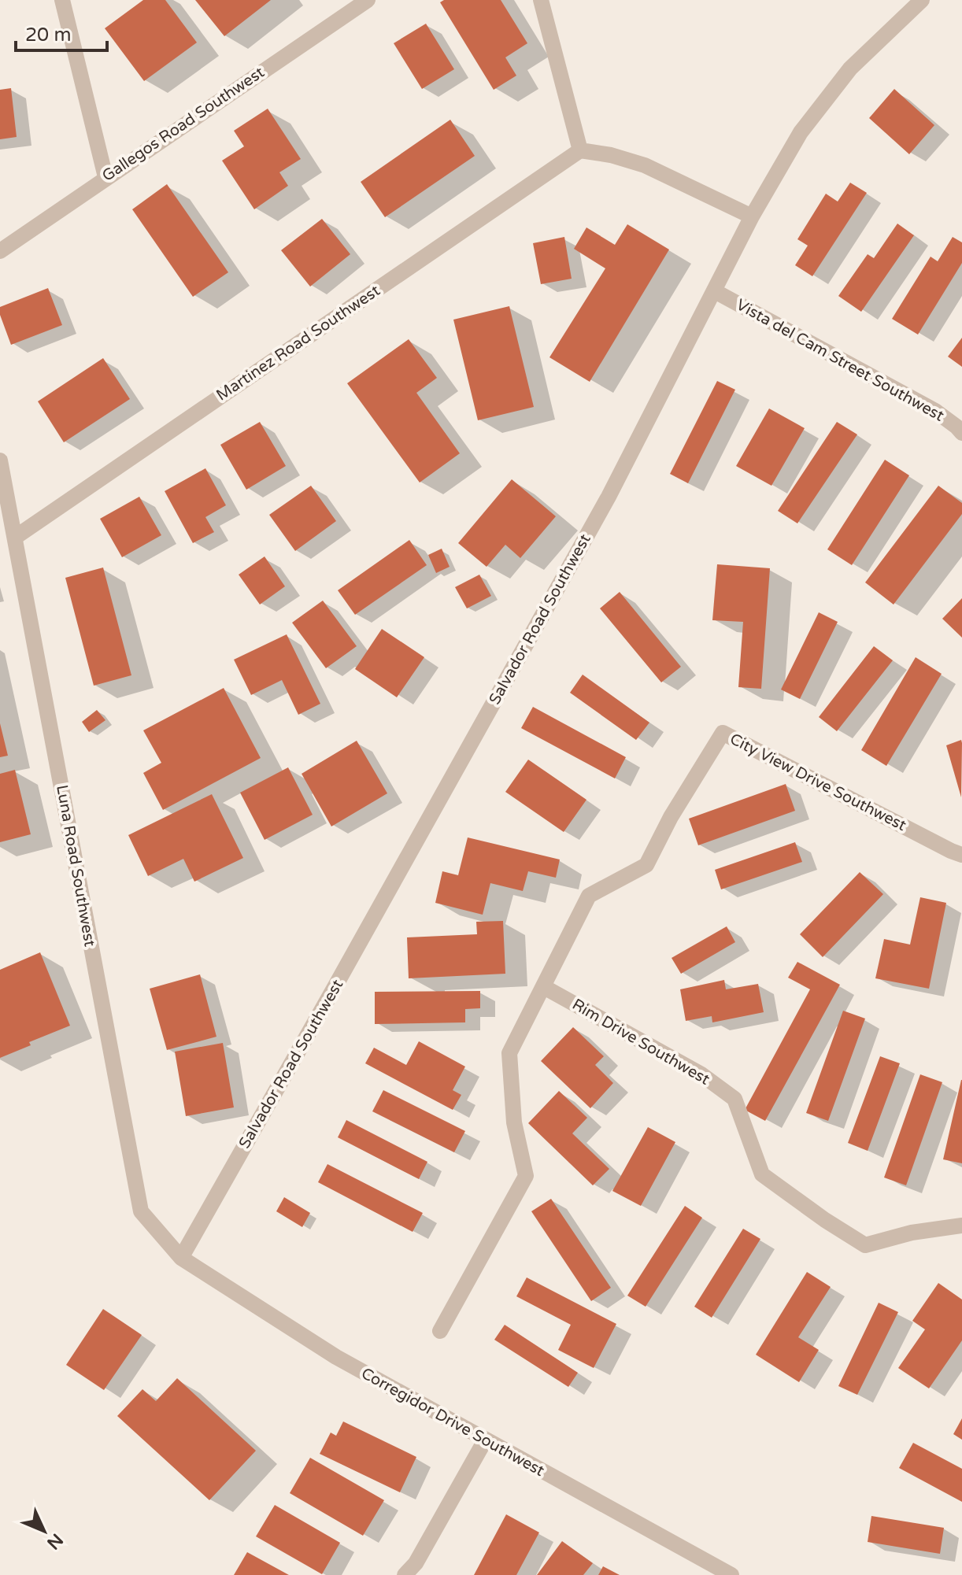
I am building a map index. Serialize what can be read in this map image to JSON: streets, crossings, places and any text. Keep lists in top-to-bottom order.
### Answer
{
  "streets": {
    "street": [
      "Gallegos Road Southwest",
      "Martinez Road Southwest",
      "Vista del Cam Street Southwest",
      "Salvador Road Southwest",
      "City View Drive Southwest",
      "Luna Road Southwest",
      "Rim Drive Southwest",
      "Corregidor Drive Southwest"
    ]
  },
  "crossings": [
    ["Martinez Road Southwest", "Luna Road Southwest"],
    ["Vista del Cam Street Southwest", "Salvador Road Southwest"],
    ["Salvador Road Southwest", "Luna Road Southwest"],
    ["Salvador Road Southwest", "Corregidor Drive Southwest"],
    ["City View Drive Southwest", "Rim Drive Southwest"],
    ["Luna Road Southwest", "Corregidor Drive Southwest"]
  ],
  "scale_bar": "20 m",
  "north": "bottom right"
}
